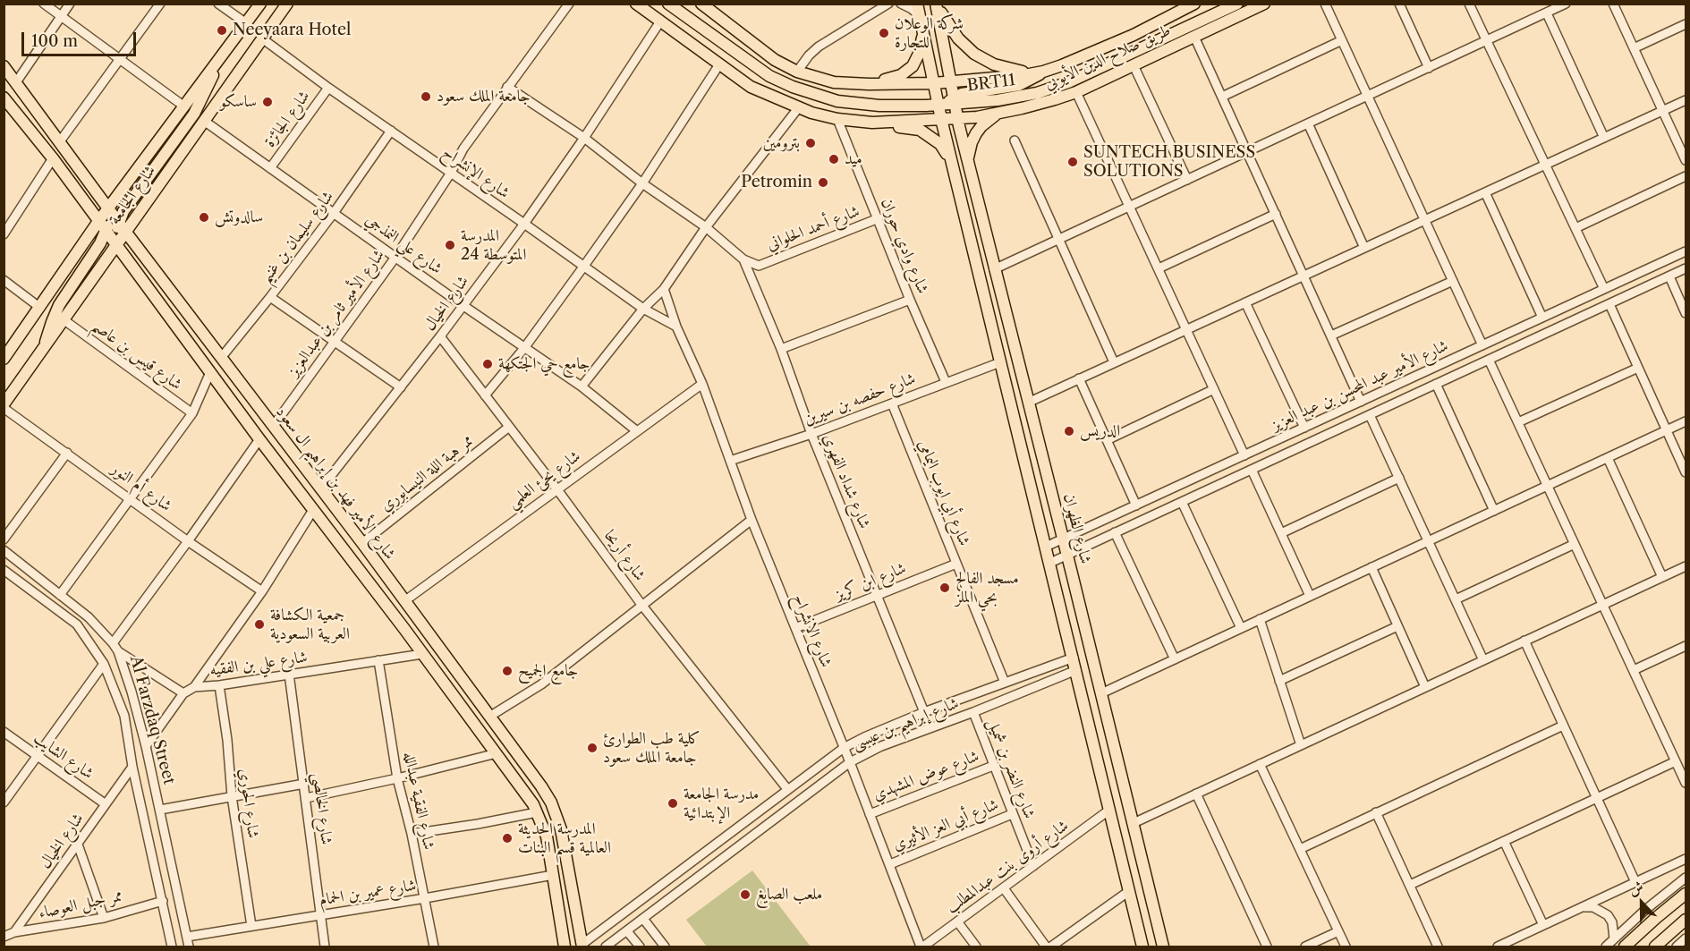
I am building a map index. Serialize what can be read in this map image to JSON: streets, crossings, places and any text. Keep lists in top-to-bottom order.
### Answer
{
  "streets": {
    "main road": [
      "طريق صلاح الدين الأيوبي",
      "BRT11",
      "شارع الجامعة",
      "شارع الأمير فهد بن إبراهيم ال سعود",
      "شارع الظهران"
    ],
    "street": [
      "شارع الجائزة",
      "شارع الإنشراح",
      "شارع أحمد الحلواني",
      "شارع سليمان بن غنيم",
      "شارع علي النمذجي",
      "شارع وادي حوران",
      "شارع الخيال",
      "شارع الأمير ثامر بن عبدالعزيز",
      "شارع قيس بن عاصم",
      "شارع الأمير عبد المحسن بن عبد العزيز",
      "شارع حفصه بن سيرين",
      "ممر هبة اللة النيسابوري",
      "شارع يحئ العلمي",
      "شارع شداد الفهري",
      "شارع أم النور",
      "شارع أبي ايوب اليمامي",
      "شارع أريحا",
      "شارع ابن كريز",
      "شارع علي بن الفقيه",
      "Al Farzdaq Street",
      "شارع إبراهيم بن عيسى",
      "شارع الشايب",
      "شارع النضر بن شميل",
      "شارع عوض المشهدي",
      "شارع الفقية عبدالله",
      "شارع الحوري",
      "شارع الخالصي",
      "شارع أبي العز الأثيري",
      "شارع أروى بنت عبدالمطلب",
      "شارع عمير بن الحمام",
      "ممر جبل العوصاء"
    ]
  },
  "crossings": [
    ["طريق صلاح الدين الأيوبي", "شارع وادي حوران"],
    ["طريق صلاح الدين الأيوبي", "شارع الخيال"],
    ["طريق صلاح الدين الأيوبي", "شارع الظهران"],
    ["BRT11", "شارع الظهران"],
    ["شارع الجائزة", "شارع الإنشراح"],
    ["شارع الجائزة", "شارع علي النمذجي"],
    ["شارع الإنشراح", "شارع الجامعة"],
    ["شارع الإنشراح", "شارع سليمان بن غنيم"],
    ["شارع الإنشراح", "شارع الخيال"],
    ["شارع الإنشراح", "شارع الأمير ثامر بن عبدالعزيز"],
    ["شارع الإنشراح", "شارع حفصه بن سيرين"],
    ["شارع الإنشراح", "شارع يحئ العلمي"],
    ["شارع الإنشراح", "شارع ابن كريز"],
    ["شارع الإنشراح", "شارع إبراهيم بن عيسى"],
    ["شارع الإنشراح", "شارع عوض المشهدي"],
    ["شارع الإنشراح", "شارع أبي العز الأثيري"],
    ["شارع الإنشراح", "شارع أروى بنت عبدالمطلب"],
    ["شارع الجامعة", "شارع علي النمذجي"],
    ["شارع الجامعة", "شارع قيس بن عاصم"],
    ["شارع الجامعة", "شارع الأمير فهد بن إبراهيم ال سعود"],
    ["شارع الجامعة", "شارع أم النور"],
    ["شارع أحمد الحلواني", "شارع وادي حوران"],
    ["شارع أحمد الحلواني", "شارع شداد الفهري"],
    ["شارع سليمان بن غنيم", "شارع علي النمذجي"],
    ["شارع سليمان بن غنيم", "شارع الأمير فهد بن إبراهيم ال سعود"],
    ["شارع علي النمذجي", "شارع الخيال"],
    ["شارع علي النمذجي", "شارع الأمير ثامر بن عبدالعزيز"],
    ["شارع علي النمذجي", "شارع يحئ العلمي"],
    ["شارع وادي حوران", "شارع حفصه بن سيرين"],
    ["شارع الخيال", "شارع شداد الفهري"],
    ["شارع الخيال", "شارع الأمير فهد بن إبراهيم ال سعود"],
    ["شارع الخيال", "شارع أريحا"],
    ["شارع الخيال", "Al Farzdaq Street"],
    ["شارع الخيال", "شارع الشايب"],
    ["شارع الخيال", "ممر جبل العوصاء"],
    ["شارع الأمير ثامر بن عبدالعزيز", "شارع شداد الفهري"],
    ["شارع الأمير ثامر بن عبدالعزيز", "شارع الأمير فهد بن إبراهيم ال سعود"],
    ["شارع الأمير عبد المحسن بن عبد العزيز", "شارع الظهران"],
    ["شارع حفصه بن سيرين", "شارع شداد الفهري"],
    ["شارع حفصه بن سيرين", "شارع أبي ايوب اليمامي"],
    ["ممر هبة اللة النيسابوري", "شارع الأمير فهد بن إبراهيم ال سعود"],
    ["ممر هبة اللة النيسابوري", "شارع أريحا"],
    ["شارع يحئ العلمي", "شارع الأمير فهد بن إبراهيم ال سعود"],
    ["شارع يحئ العلمي", "شارع أريحا"],
    ["شارع شداد الفهري", "شارع ابن كريز"],
    ["شارع الأمير فهد بن إبراهيم ال سعود", "شارع علي بن الفقيه"],
    ["شارع الأمير فهد بن إبراهيم ال سعود", "شارع عمير بن الحمام"],
    ["شارع أبي ايوب اليمامي", "شارع ابن كريز"],
    ["شارع علي بن الفقيه", "شارع الفقية عبدالله"],
    ["شارع علي بن الفقيه", "شارع الحوري"],
    ["شارع علي بن الفقيه", "شارع الخالصي"],
    ["Al Farzdaq Street", "شارع عمير بن الحمام"],
    ["Al Farzdaq Street", "ممر جبل العوصاء"],
    ["شارع إبراهيم بن عيسى", "شارع النضر بن شميل"],
    ["شارع النضر بن شميل", "شارع عوض المشهدي"],
    ["شارع النضر بن شميل", "شارع أبي العز الأثيري"],
    ["شارع النضر بن شميل", "شارع أروى بنت عبدالمطلب"],
    ["شارع الفقية عبدالله", "شارع عمير بن الحمام"],
    ["شارع الحوري", "شارع عمير بن الحمام"],
    ["شارع الخالصي", "شارع عمير بن الحمام"]
  ],
  "places": [
    "Neeyaara Hotel",
    "شركة الوعلان للتجارة",
    "جامعة الملك سعود",
    "ساسكو",
    "بترومين",
    "ميد",
    "SUNTECH BUSINESS SOLUTIONS",
    "Petromin",
    "سالدوتش",
    "المدرسة المتوسطة 24",
    "جامع حي الجتكهة",
    "الدريس",
    "مسجد الفالح بحي الملز",
    "جمعية الكشافة العربية السعودية",
    "جامع الجميح",
    "كلية طب الطوارئ جامعة الملك سعود",
    "مدرسة الجامعة الإبتدائية",
    "المدرسة الحديثة العالمية قسم البنات",
    "ملعب الصايغ"
  ],
  "scale_bar": "100 m",
  "north": "top"
}
